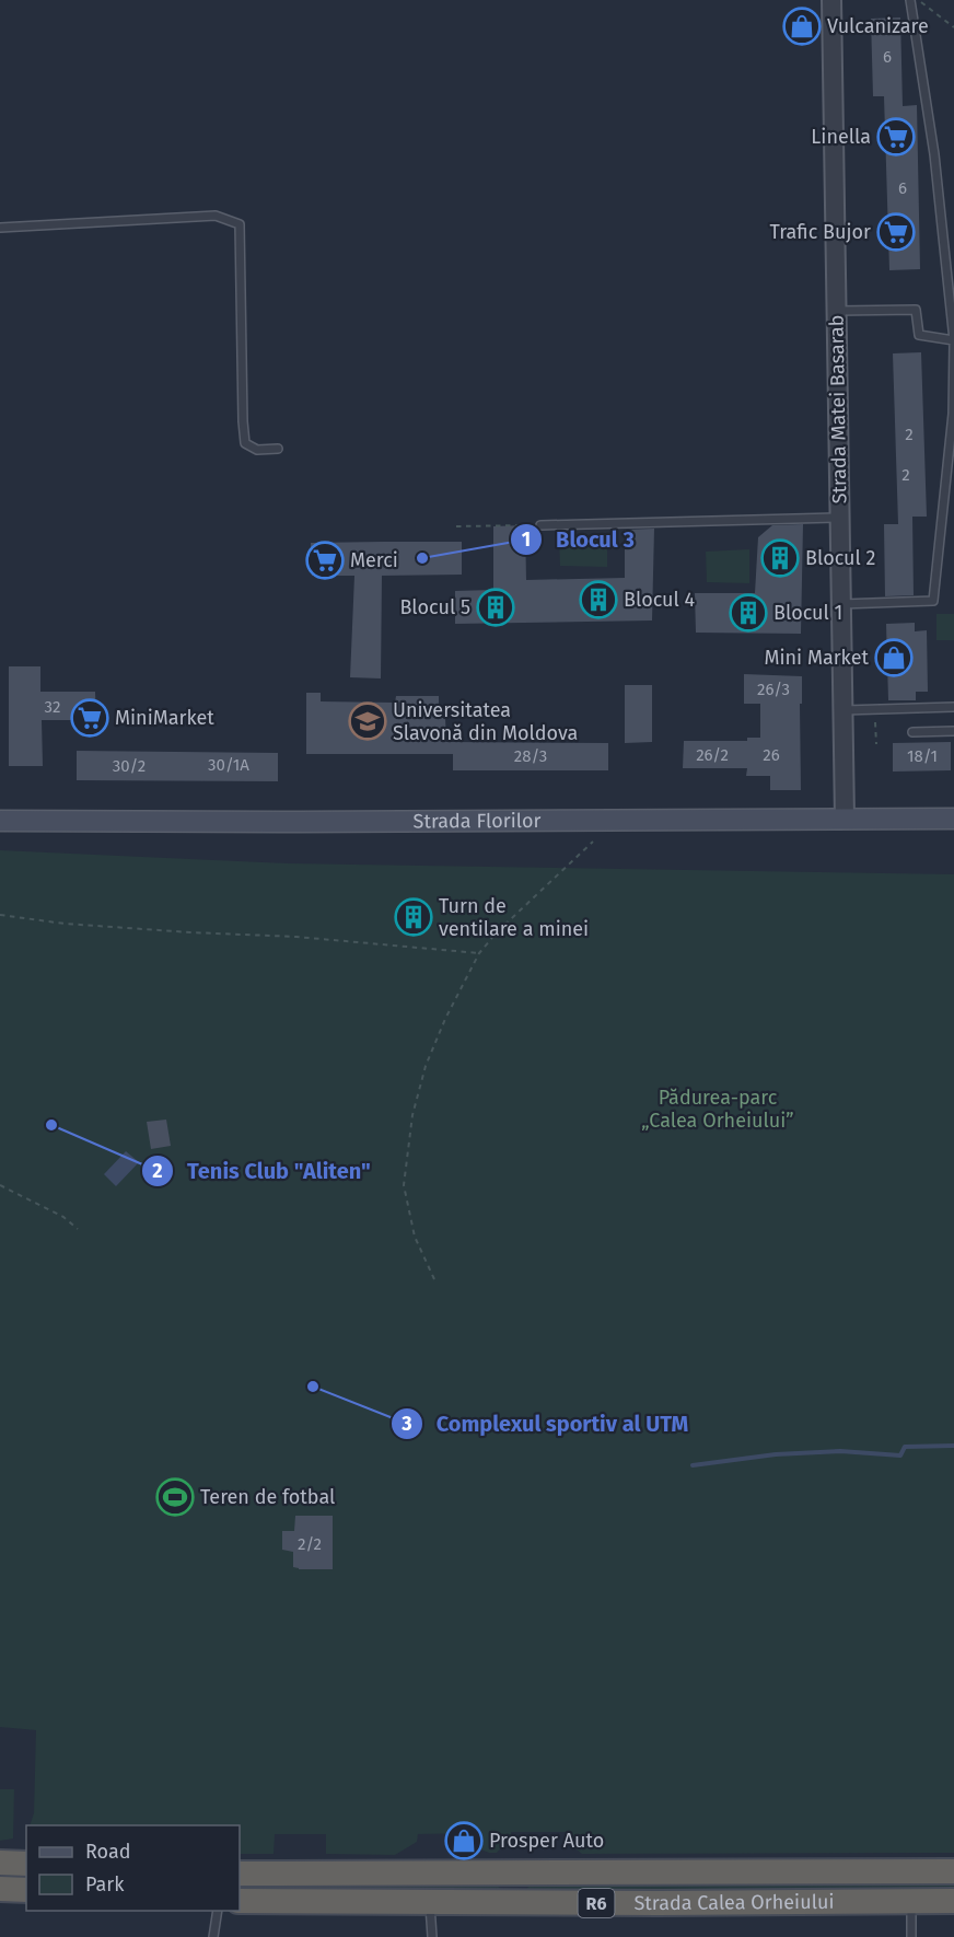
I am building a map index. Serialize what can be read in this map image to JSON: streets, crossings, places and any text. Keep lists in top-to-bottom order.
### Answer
{
  "streets": {
    "highway": ["Strada Calea Orheiului", "R6"],
    "main road": ["Strada Florilor"],
    "street": ["Strada Matei Basarab"]
  },
  "crossings": [
    ["Strada Matei Basarab", "Strada Florilor"]
  ],
  "parks": ["Pădurea-parc „Calea Orheiului”"],
  "places": {
    "shop": ["Vulcanizare", "Mini Market", "Prosper Auto"],
    "supermarket": [
      "Linella",
      "Trafic Bujor",
      "Merci",
      "MiniMarket"
    ],
    "other": ["Blocul 3", "Tenis Club \"Aliten\"", "Complexul sportiv al UTM"],
    "building": [
      "Blocul 2",
      "Blocul 4",
      "Blocul 5",
      "Blocul 1",
      "Turn de ventilare a minei"
    ],
    "school or university": ["Universitatea Slavonă din Moldova"],
    "sports": ["Teren de fotbal"]
  },
  "house_numbers": [
    "6",
    "6",
    "2",
    "2",
    "26/3",
    "32",
    "26/2",
    "26",
    "28/3",
    "18/1",
    "30/1A",
    "30/2",
    "2/2"
  ],
  "legend": ["Road", "Park"]
}
